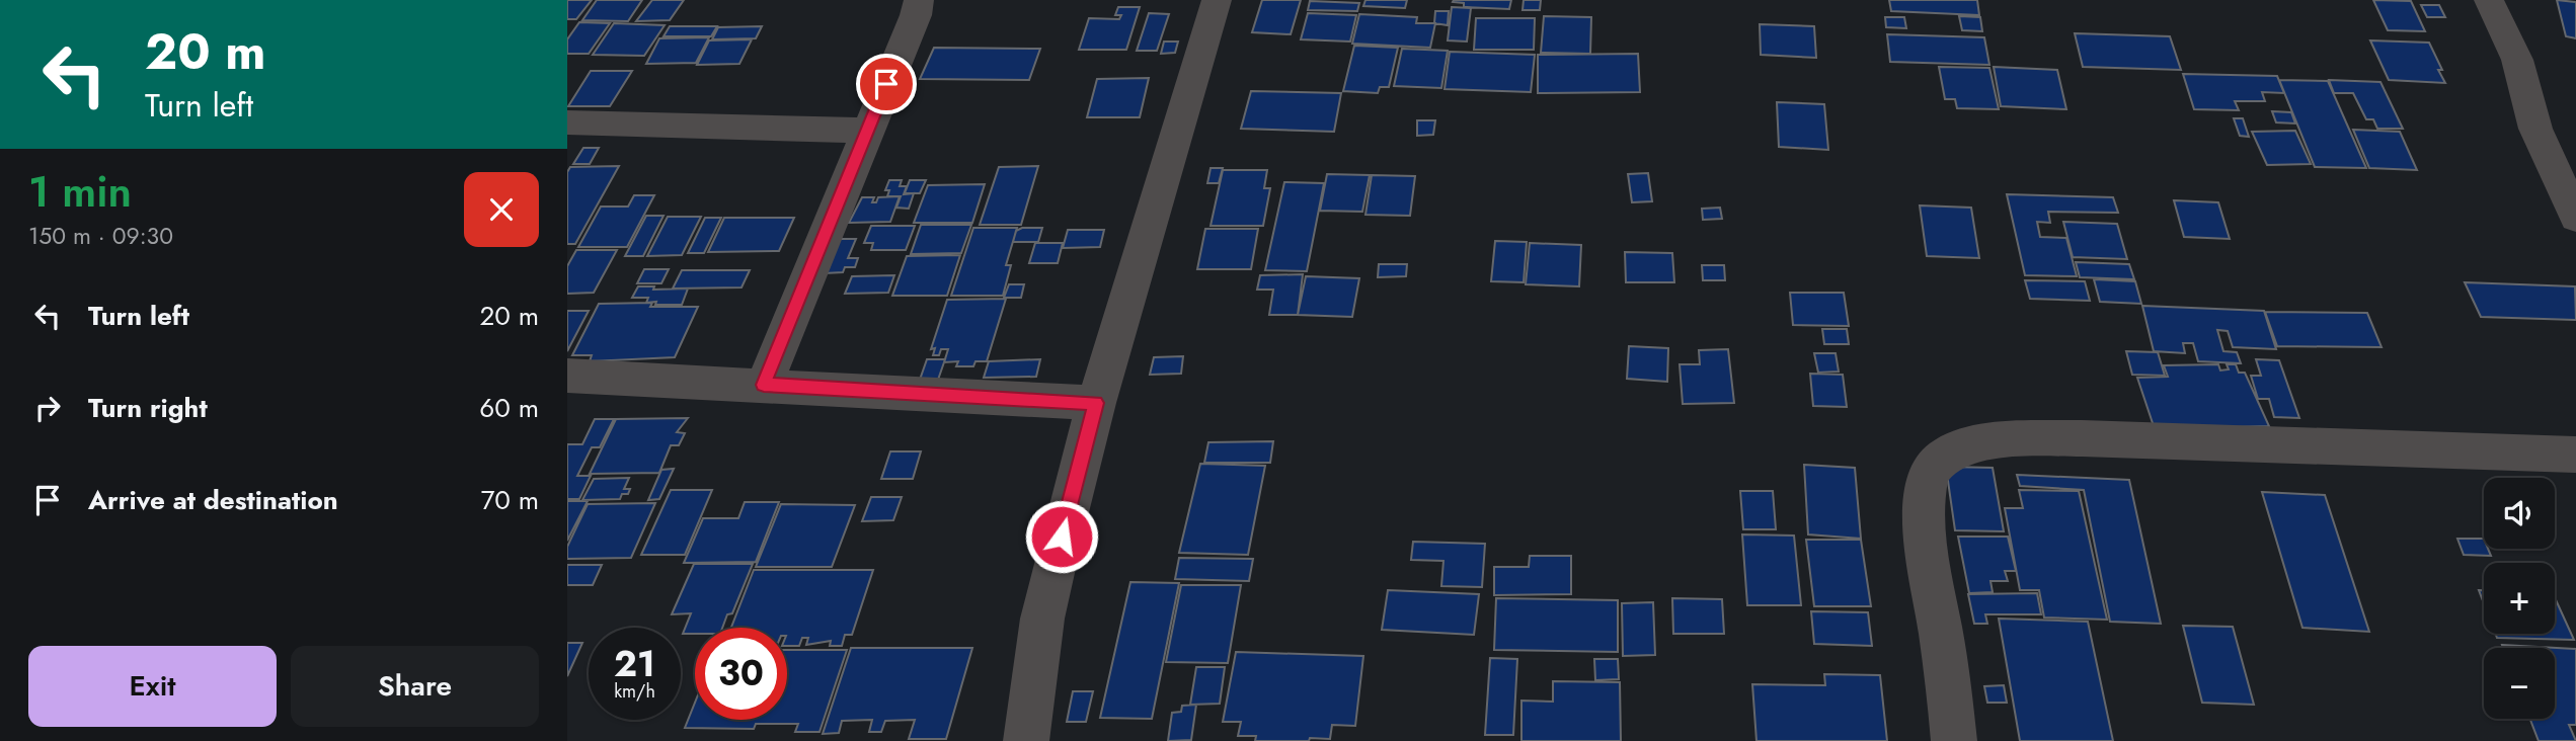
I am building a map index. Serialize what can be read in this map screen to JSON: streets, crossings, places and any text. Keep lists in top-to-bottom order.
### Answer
{
  "page": {
    "turn": ["20 m", "Turn left"],
    "heading": ["1 min", "150 m · 09:30"],
    "list": [
      {
        "name": "Turn left",
        "value": "20 m"
      },
      {
        "name": "Turn right",
        "value": "60 m"
      },
      {
        "name": "Arrive at destination",
        "value": "70 m"
      }
    ],
    "map_buttons": ["+", "−"],
    "speed": "21 km/h",
    "limit": "30",
    "buttons": ["Exit", "Share"]
  }
}
